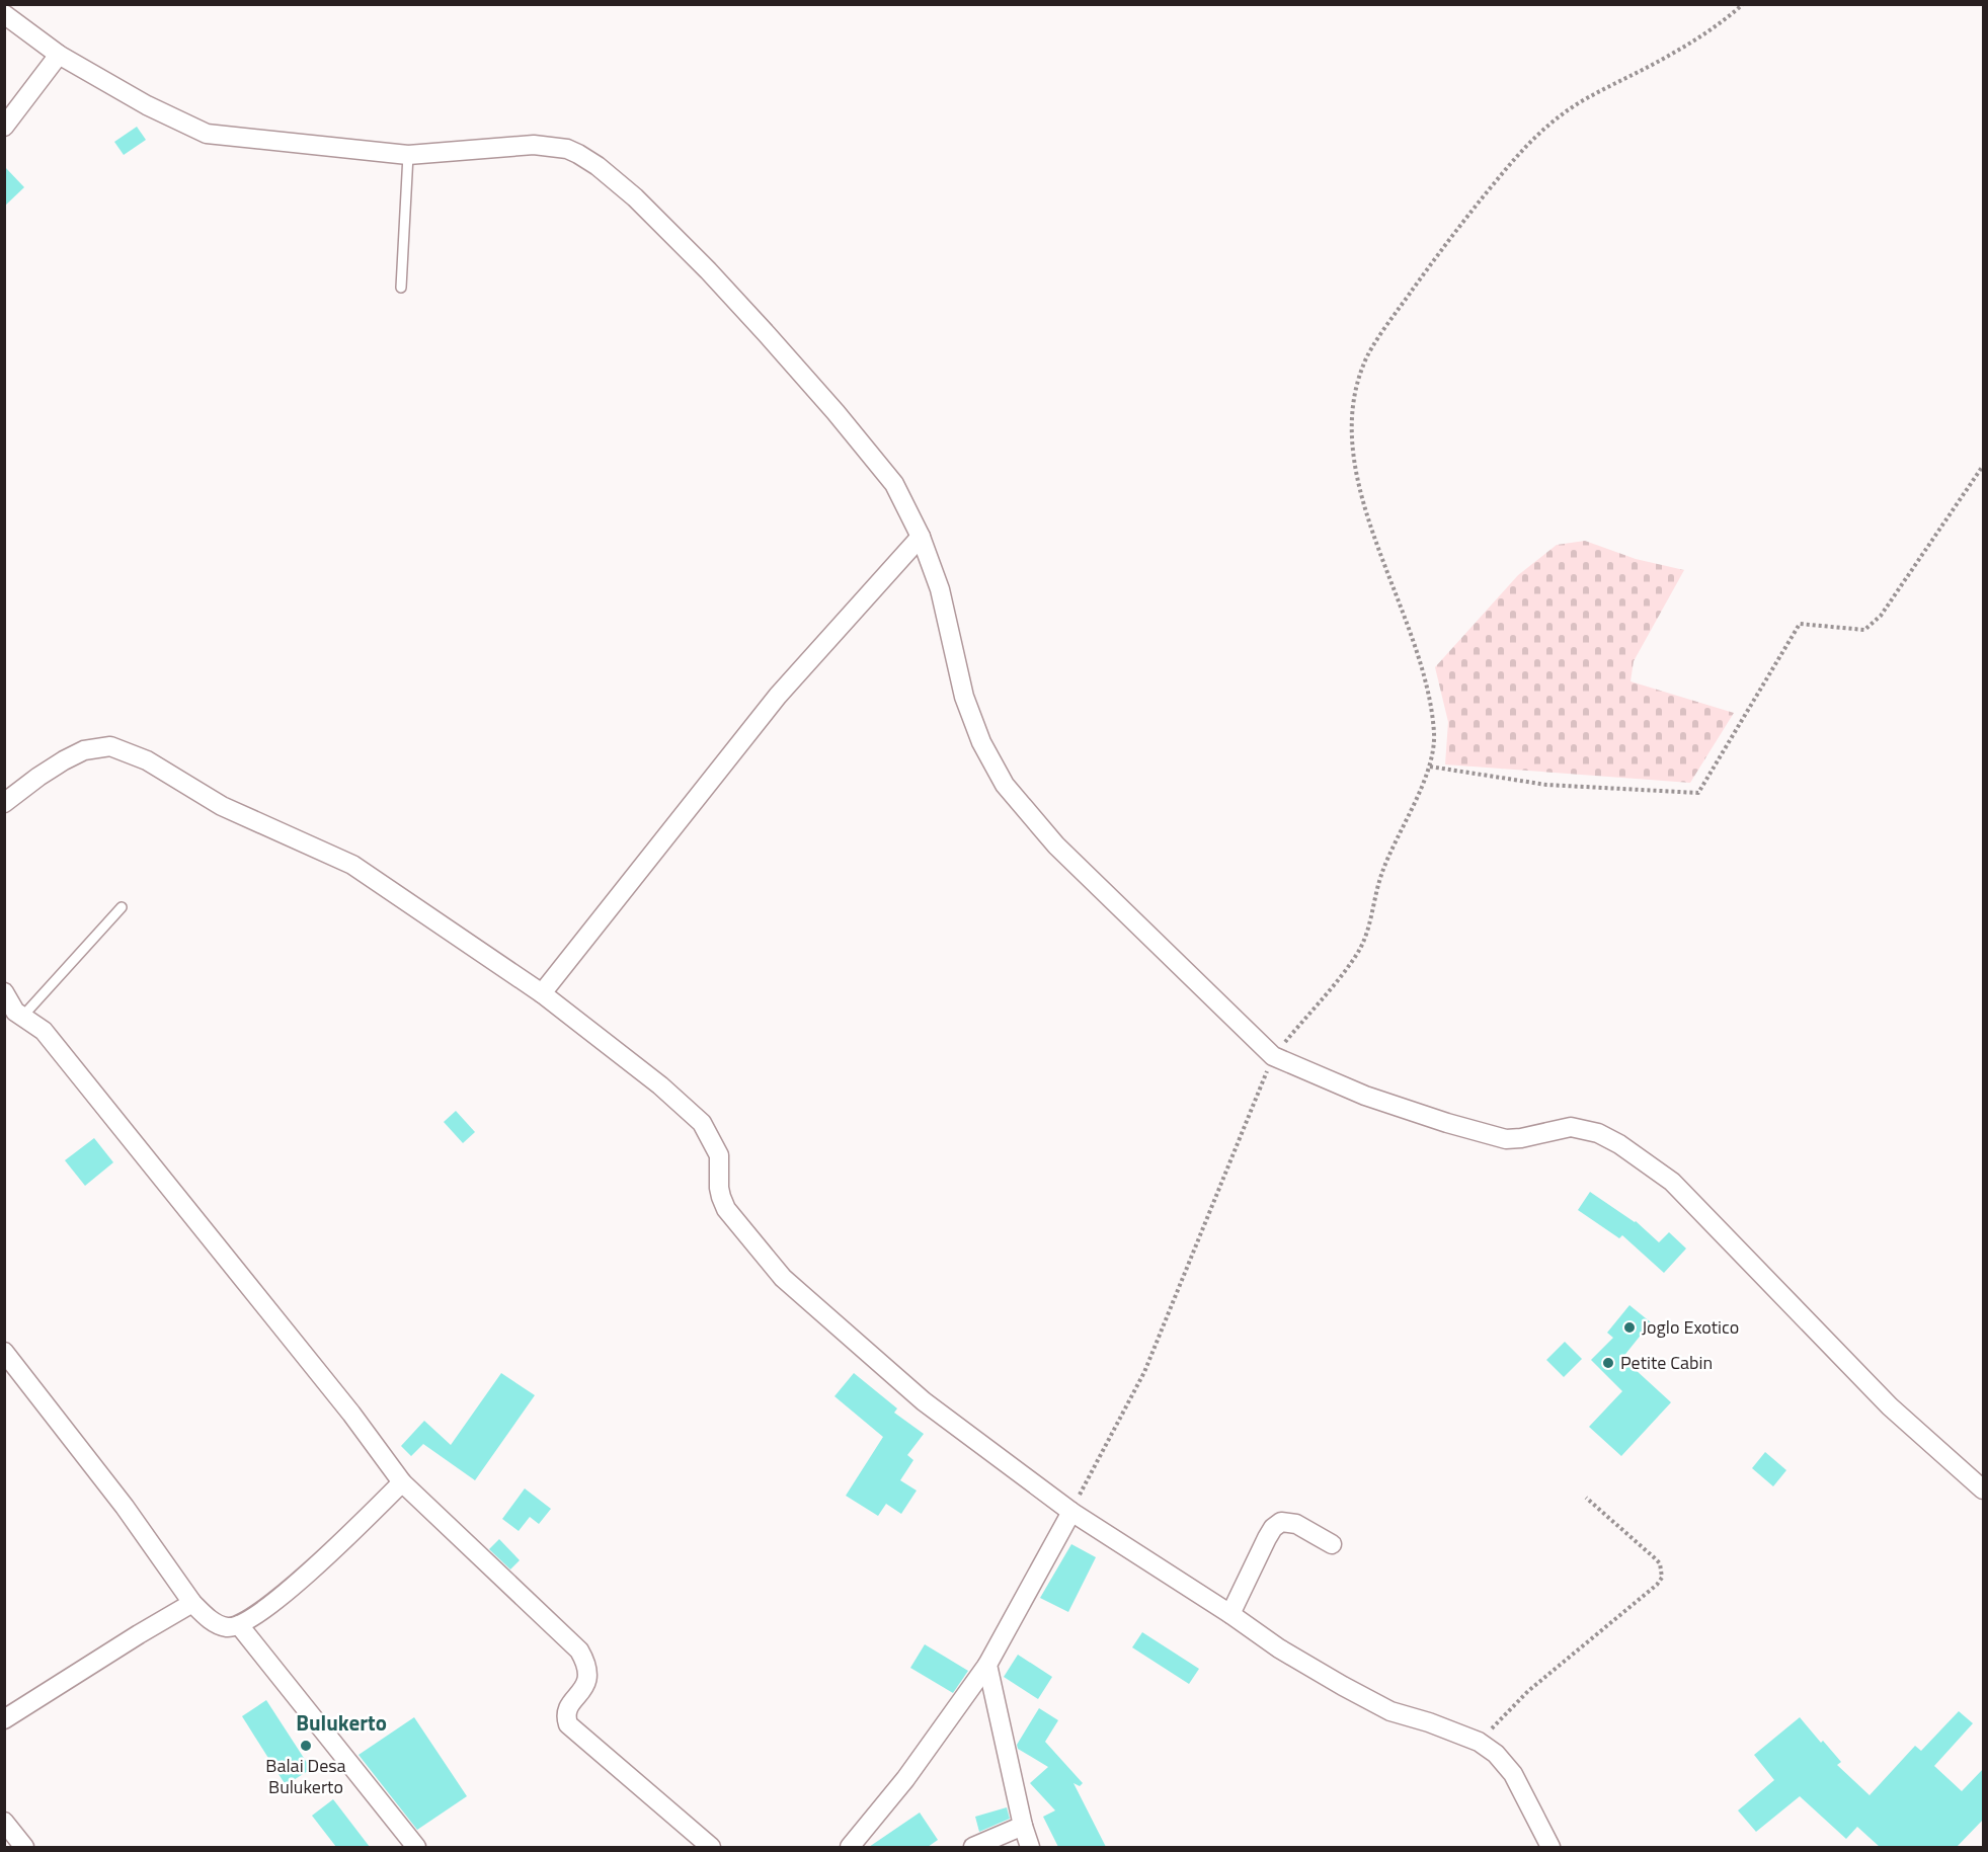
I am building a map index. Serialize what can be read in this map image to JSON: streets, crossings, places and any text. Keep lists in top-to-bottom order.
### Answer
{
  "districts": ["Bulukerto"],
  "places": ["Joglo Exotico", "Petite Cabin", "Balai Desa Bulukerto"]
}
